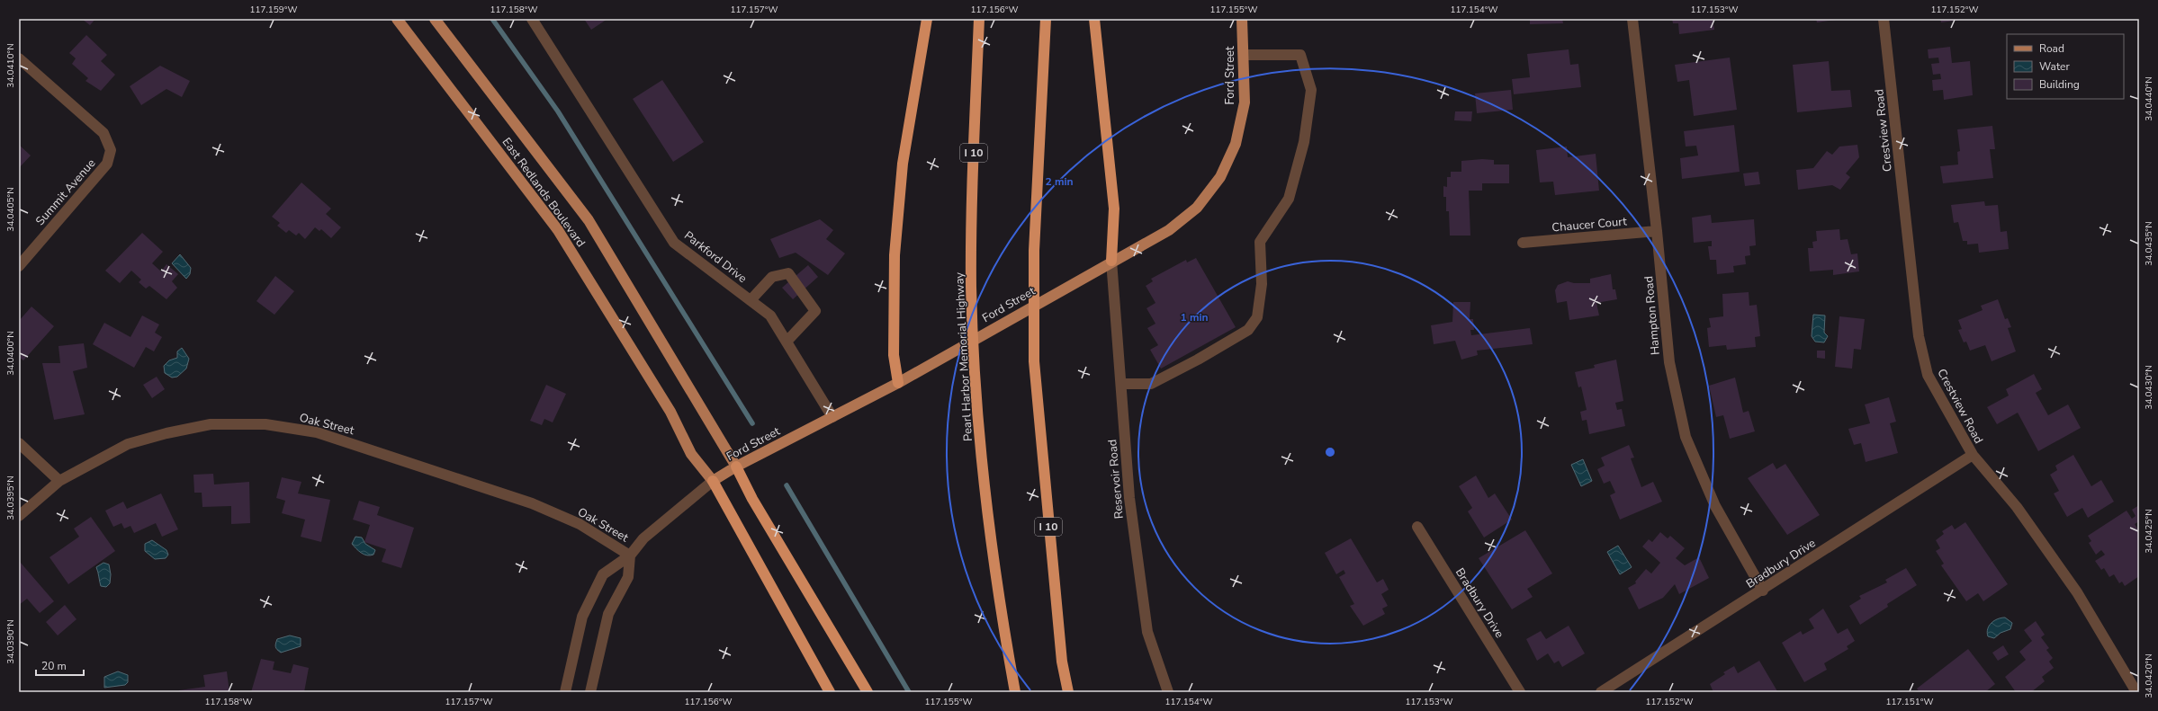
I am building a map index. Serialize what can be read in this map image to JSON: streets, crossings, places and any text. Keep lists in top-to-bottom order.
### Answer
{
  "streets": {
    "highway": ["I 10", "Pearl Harbor Memorial Highway"],
    "main road": ["Ford Street", "East Redlands Boulevard"],
    "street": [
      "Crestview Road",
      "Summit Avenue",
      "Chaucer Court",
      "Parkford Drive",
      "Hampton Road",
      "Oak Street",
      "Reservoir Road",
      "Bradbury Drive"
    ]
  },
  "crossings": [
    ["Ford Street", "East Redlands Boulevard"],
    ["Ford Street", "Parkford Drive"],
    ["Ford Street", "Oak Street"],
    ["Ford Street", "Reservoir Road"],
    ["Crestview Road", "Bradbury Drive"],
    ["Chaucer Court", "Hampton Road"],
    ["Hampton Road", "Bradbury Drive"]
  ],
  "legend": ["Road", "Water", "Building"],
  "scale_bar": "20 m",
  "coordinates": [
    "117.159°W",
    "117.158°W",
    "117.157°W",
    "117.156°W",
    "117.155°W",
    "117.154°W",
    "117.153°W",
    "117.152°W",
    "34.0410°N",
    "34.0440°N",
    "34.0405°N",
    "34.0435°N",
    "34.0400°N",
    "34.0430°N",
    "34.0395°N",
    "34.0425°N",
    "34.0390°N",
    "34.0420°N",
    "117.151°W"
  ],
  "rings": ["2 min", "1 min"]
}
